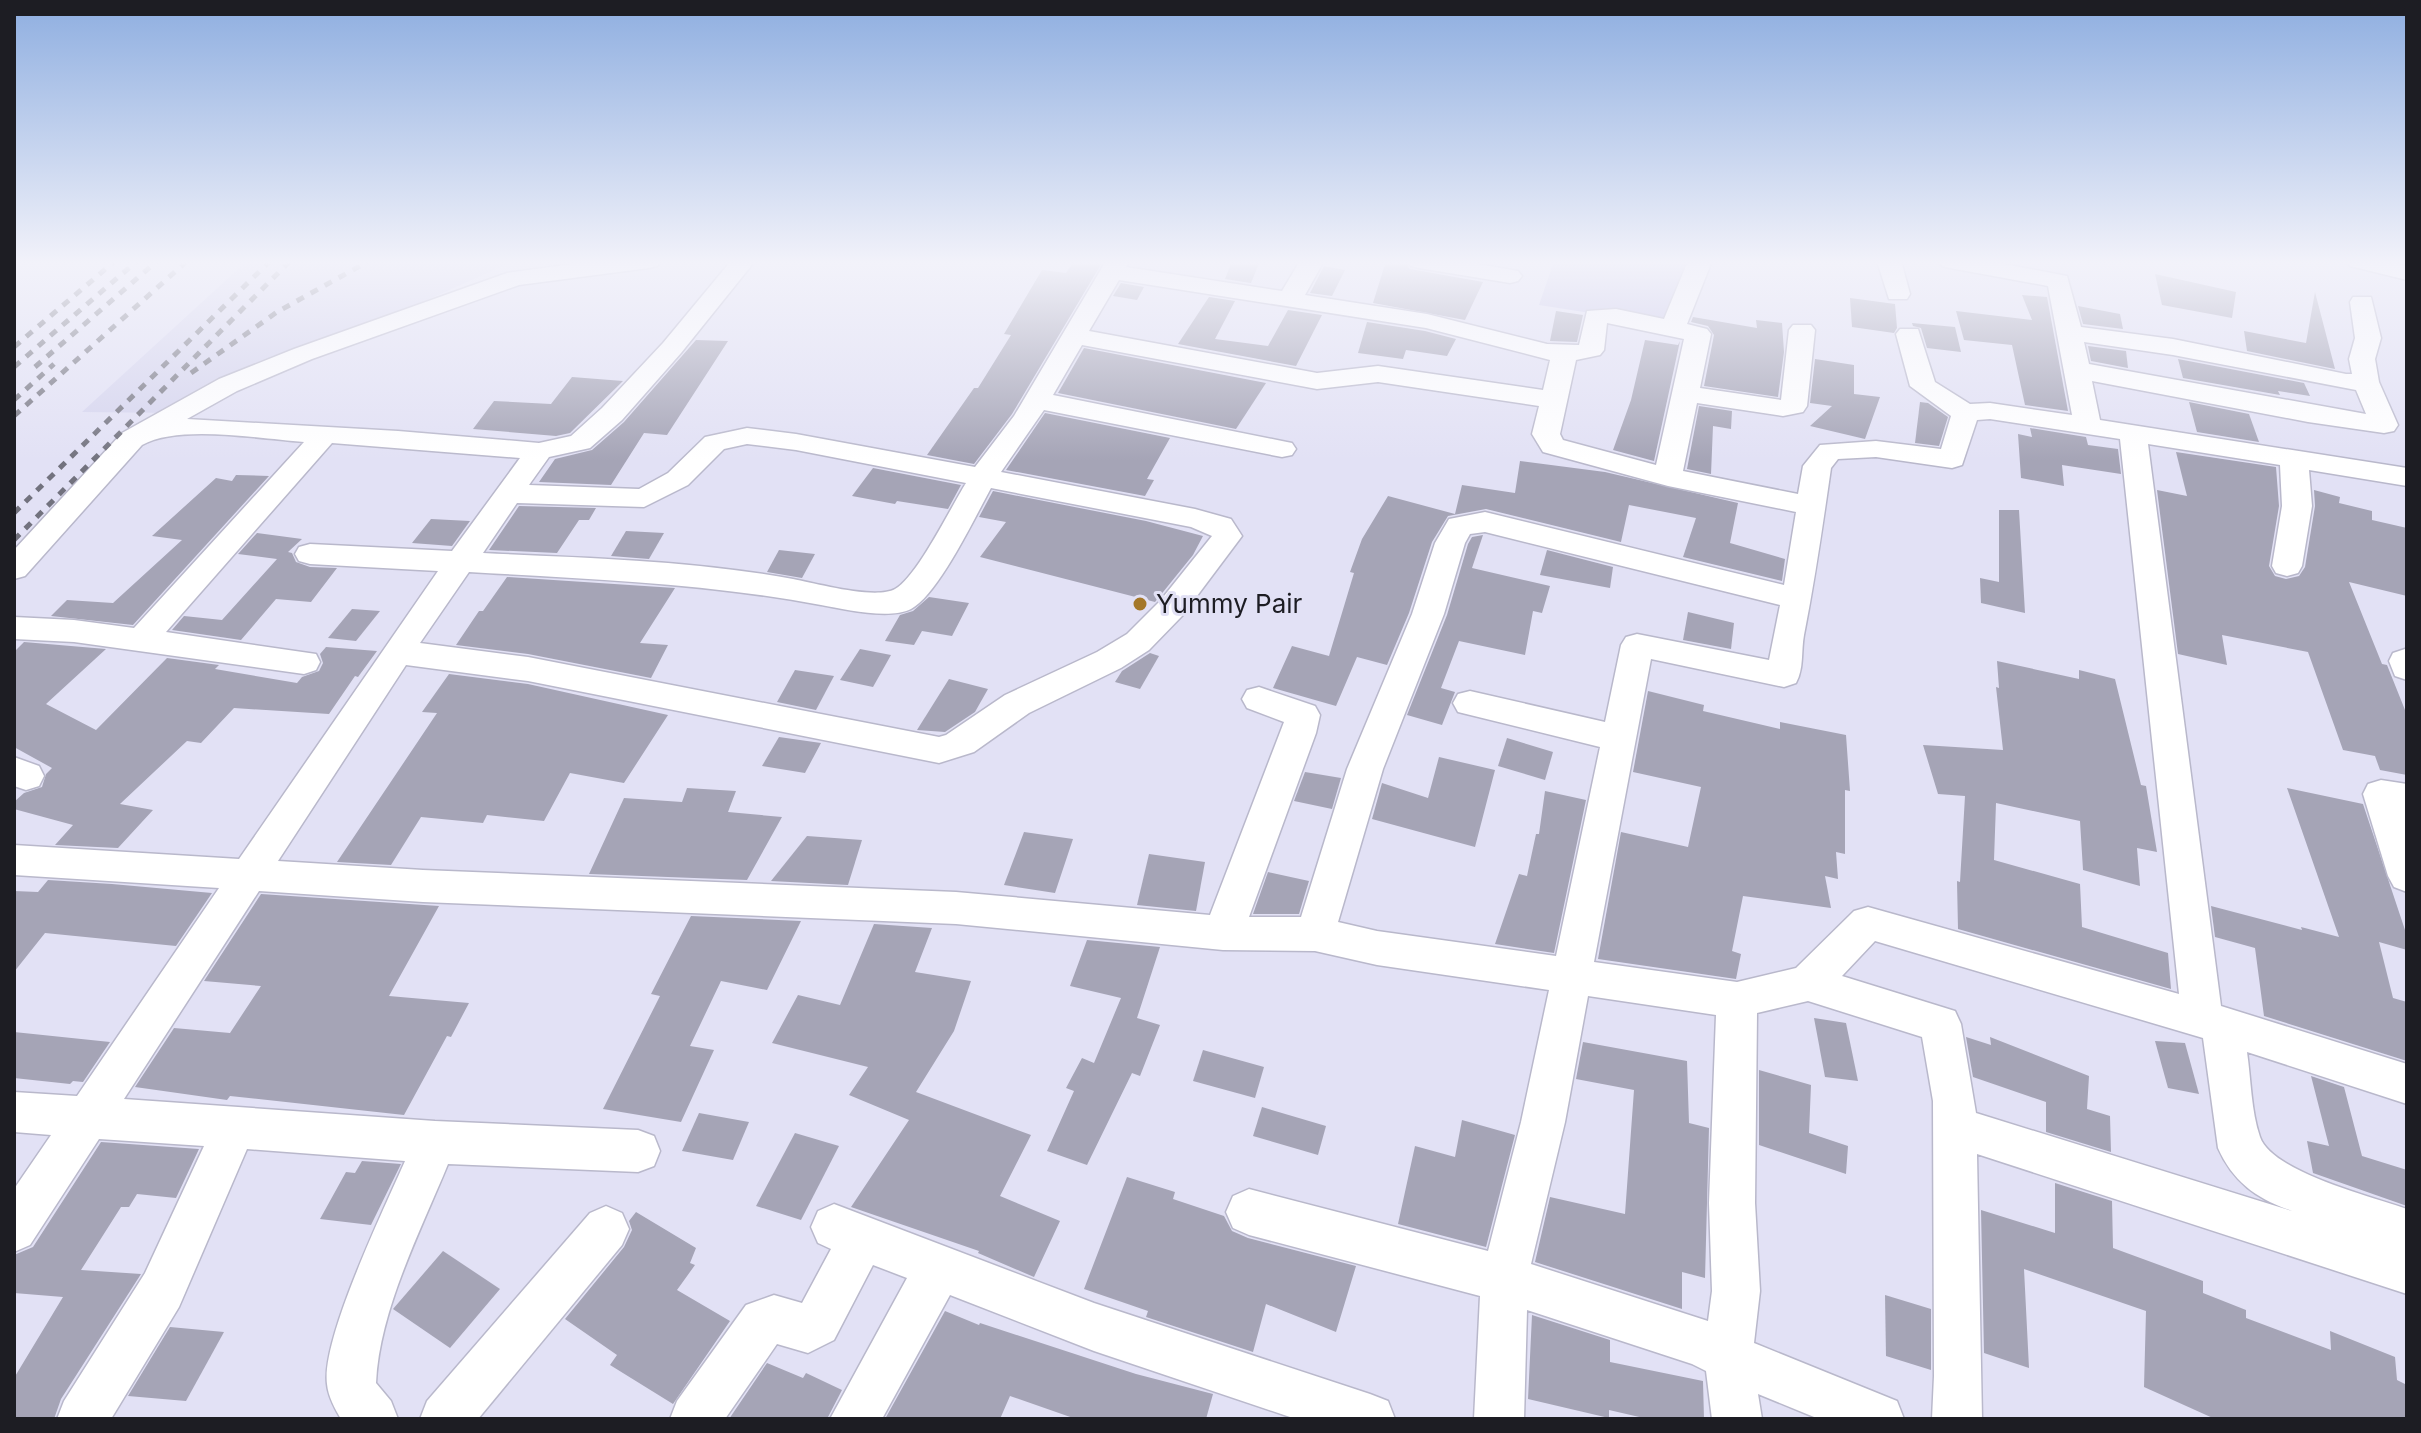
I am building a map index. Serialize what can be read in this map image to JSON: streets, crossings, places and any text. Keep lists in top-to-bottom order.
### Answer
{
  "places": ["Yummy Pair"]
}
